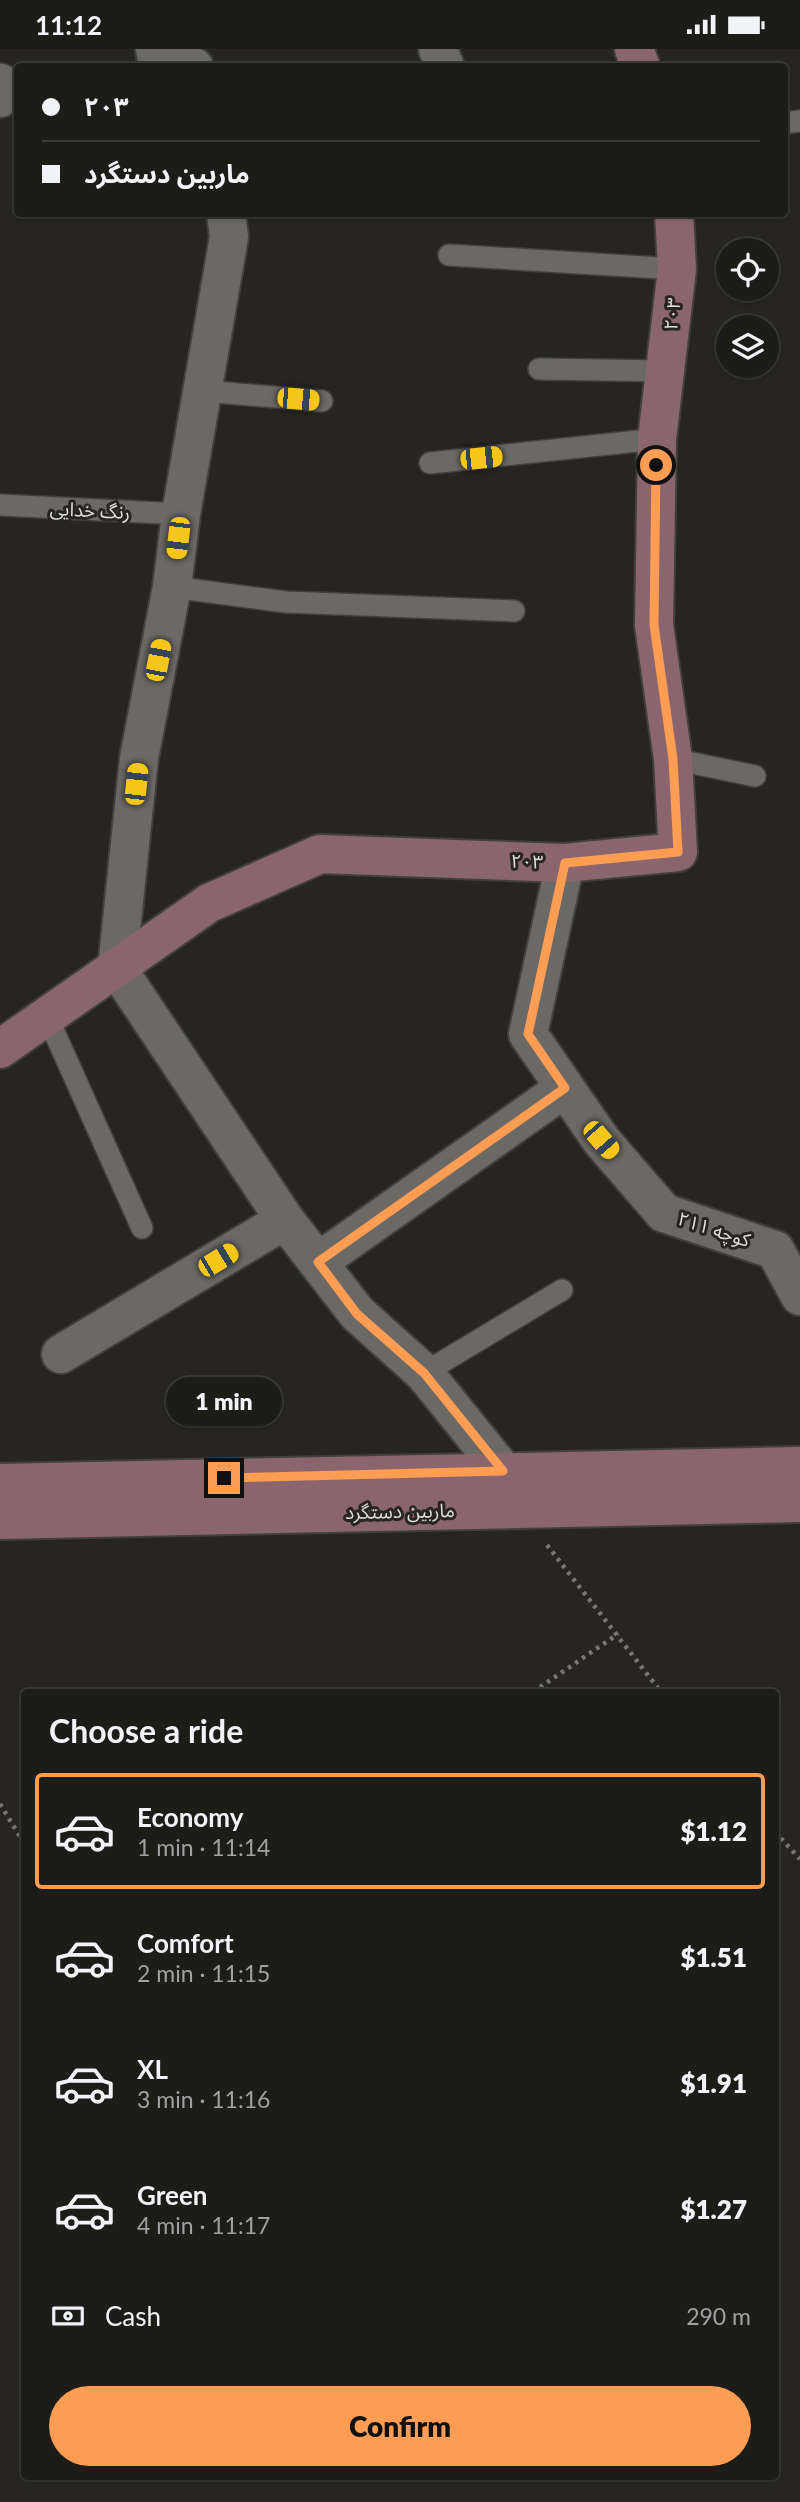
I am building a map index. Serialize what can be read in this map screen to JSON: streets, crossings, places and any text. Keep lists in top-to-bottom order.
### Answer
{
  "streets": {
    "main road": ["۲۰۳", "ماربین دستگرد"],
    "street": ["کوچه ۲۱۱"],
    "lane": ["رنگ خدایی"]
  },
  "crossings": [
    ["۲۰۳", "کوچه ۲۱۱"]
  ],
  "page": {
    "status": "11:12",
    "banner": ["۲۰۳", "ماربین دستگرد"],
    "bubble": "1 min",
    "heading": "Choose a ride",
    "list": [
      {
        "name": "Economy",
        "note": "1 min · 11:14",
        "value": "$1.12"
      },
      {
        "name": "Comfort",
        "note": "2 min · 11:15",
        "value": "$1.51"
      },
      {
        "name": "XL",
        "note": "3 min · 11:16",
        "value": "$1.91"
      },
      {
        "name": "Green",
        "note": "4 min · 11:17",
        "value": "$1.27"
      }
    ],
    "pay": ["Cash", "290 m"],
    "buttons": "Confirm"
  }
}
